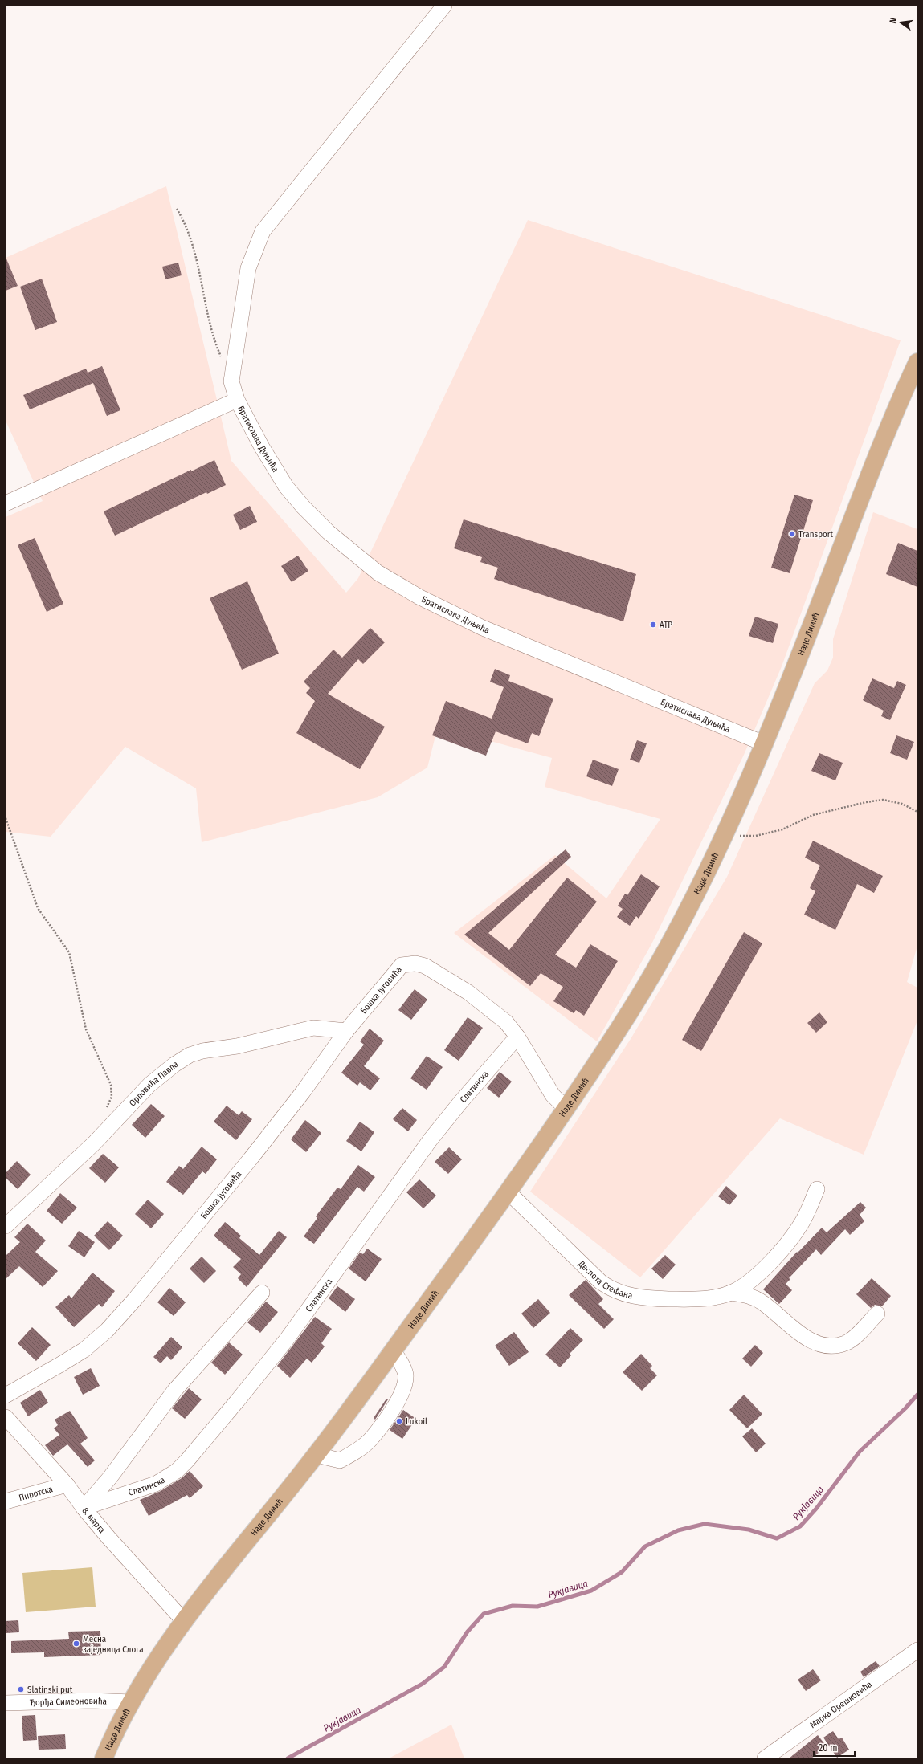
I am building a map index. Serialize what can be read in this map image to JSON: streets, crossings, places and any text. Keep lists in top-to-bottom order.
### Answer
{
  "streets": {
    "main road": ["Наде Димић"],
    "street": [
      "Братислава Дуњића",
      "Бошка Југовића",
      "Орловића Павла",
      "Слатинска",
      "Деспота Стефана",
      "Пиротска",
      "8. марта",
      "Ђорђа Симеоновића",
      "Марка Орешковића"
    ]
  },
  "crossings": [
    ["Братислава Дуњића", "Наде Димић"],
    ["Наде Димић", "Деспота Стефана"],
    ["Наде Димић", "8. марта"],
    ["Наде Димић", "Ђорђа Симеоновића"],
    ["Бошка Југовића", "Орловића Павла"],
    ["Бошка Југовића", "Слатинска"],
    ["Слатинска", "8. марта"],
    ["Пиротска", "8. марта"]
  ],
  "water": ["Рукјавица"],
  "places": [
    "Transport",
    "ATP",
    "Lukoil",
    "Месна заједница Слога",
    "Slatinski put"
  ],
  "scale_bar": "20 m",
  "north": "left"
}
